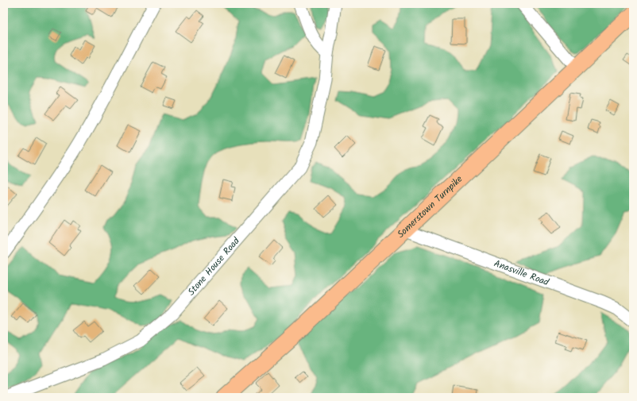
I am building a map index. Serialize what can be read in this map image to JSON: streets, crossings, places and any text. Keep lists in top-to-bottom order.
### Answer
{
  "streets": {
    "main road": ["Somerstown Turnpike"],
    "street": ["Stone House Road", "Anasville Road"]
  },
  "crossings": [
    ["Somerstown Turnpike", "Anasville Road"]
  ]
}
